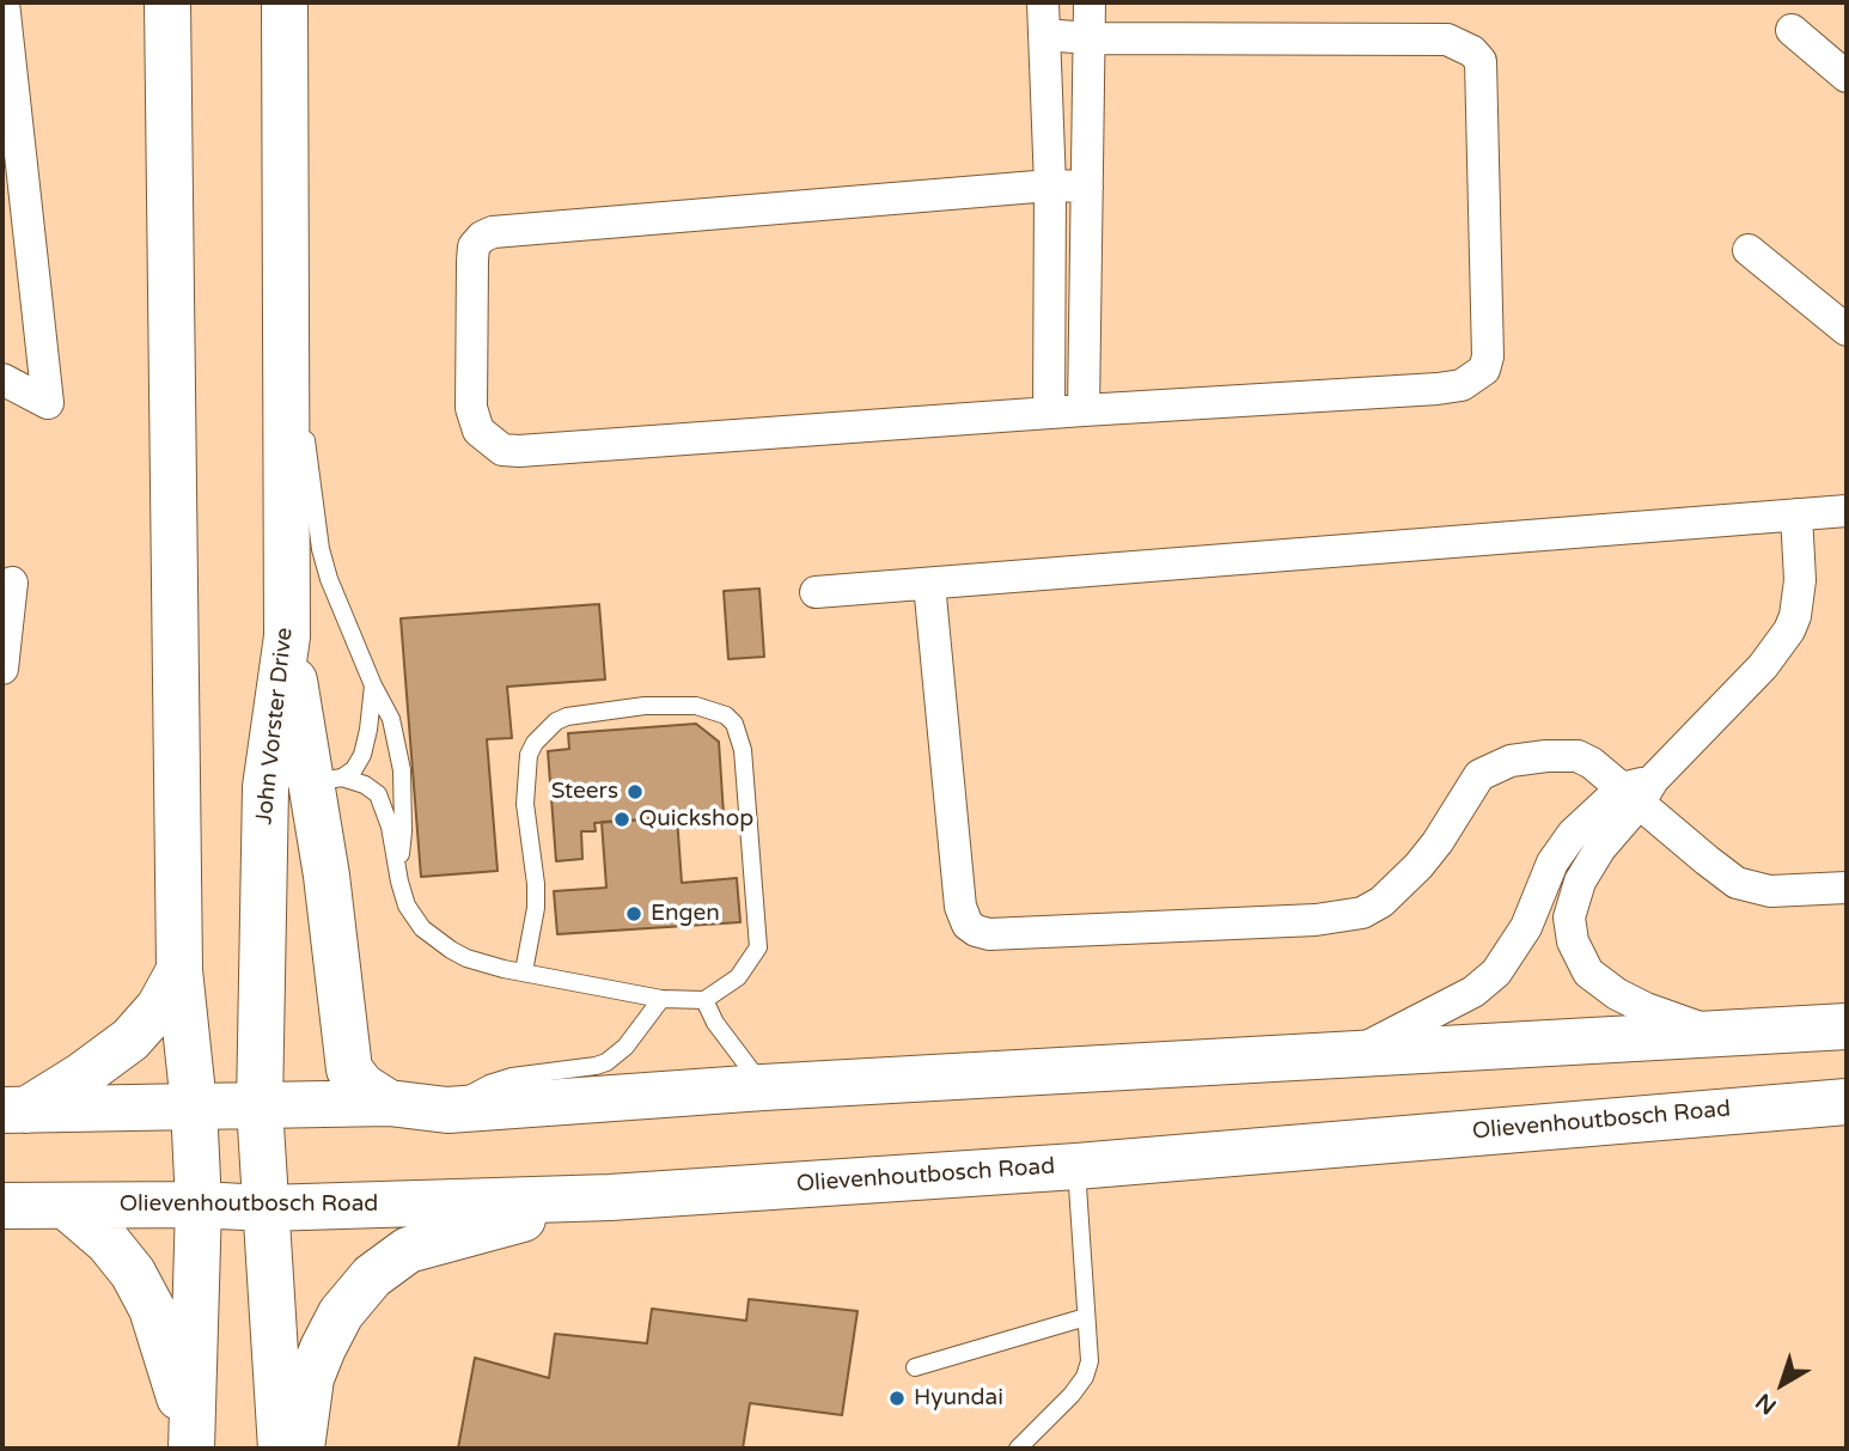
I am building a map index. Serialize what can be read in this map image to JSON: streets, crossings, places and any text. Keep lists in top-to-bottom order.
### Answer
{
  "streets": {
    "main road": ["John Vorster Drive", "Olievenhoutbosch Road"]
  },
  "crossings": [
    ["John Vorster Drive", "Olievenhoutbosch Road"]
  ],
  "places": [
    "Steers",
    "Quickshop",
    "Engen",
    "Hyundai"
  ],
  "north": "bottom left"
}
